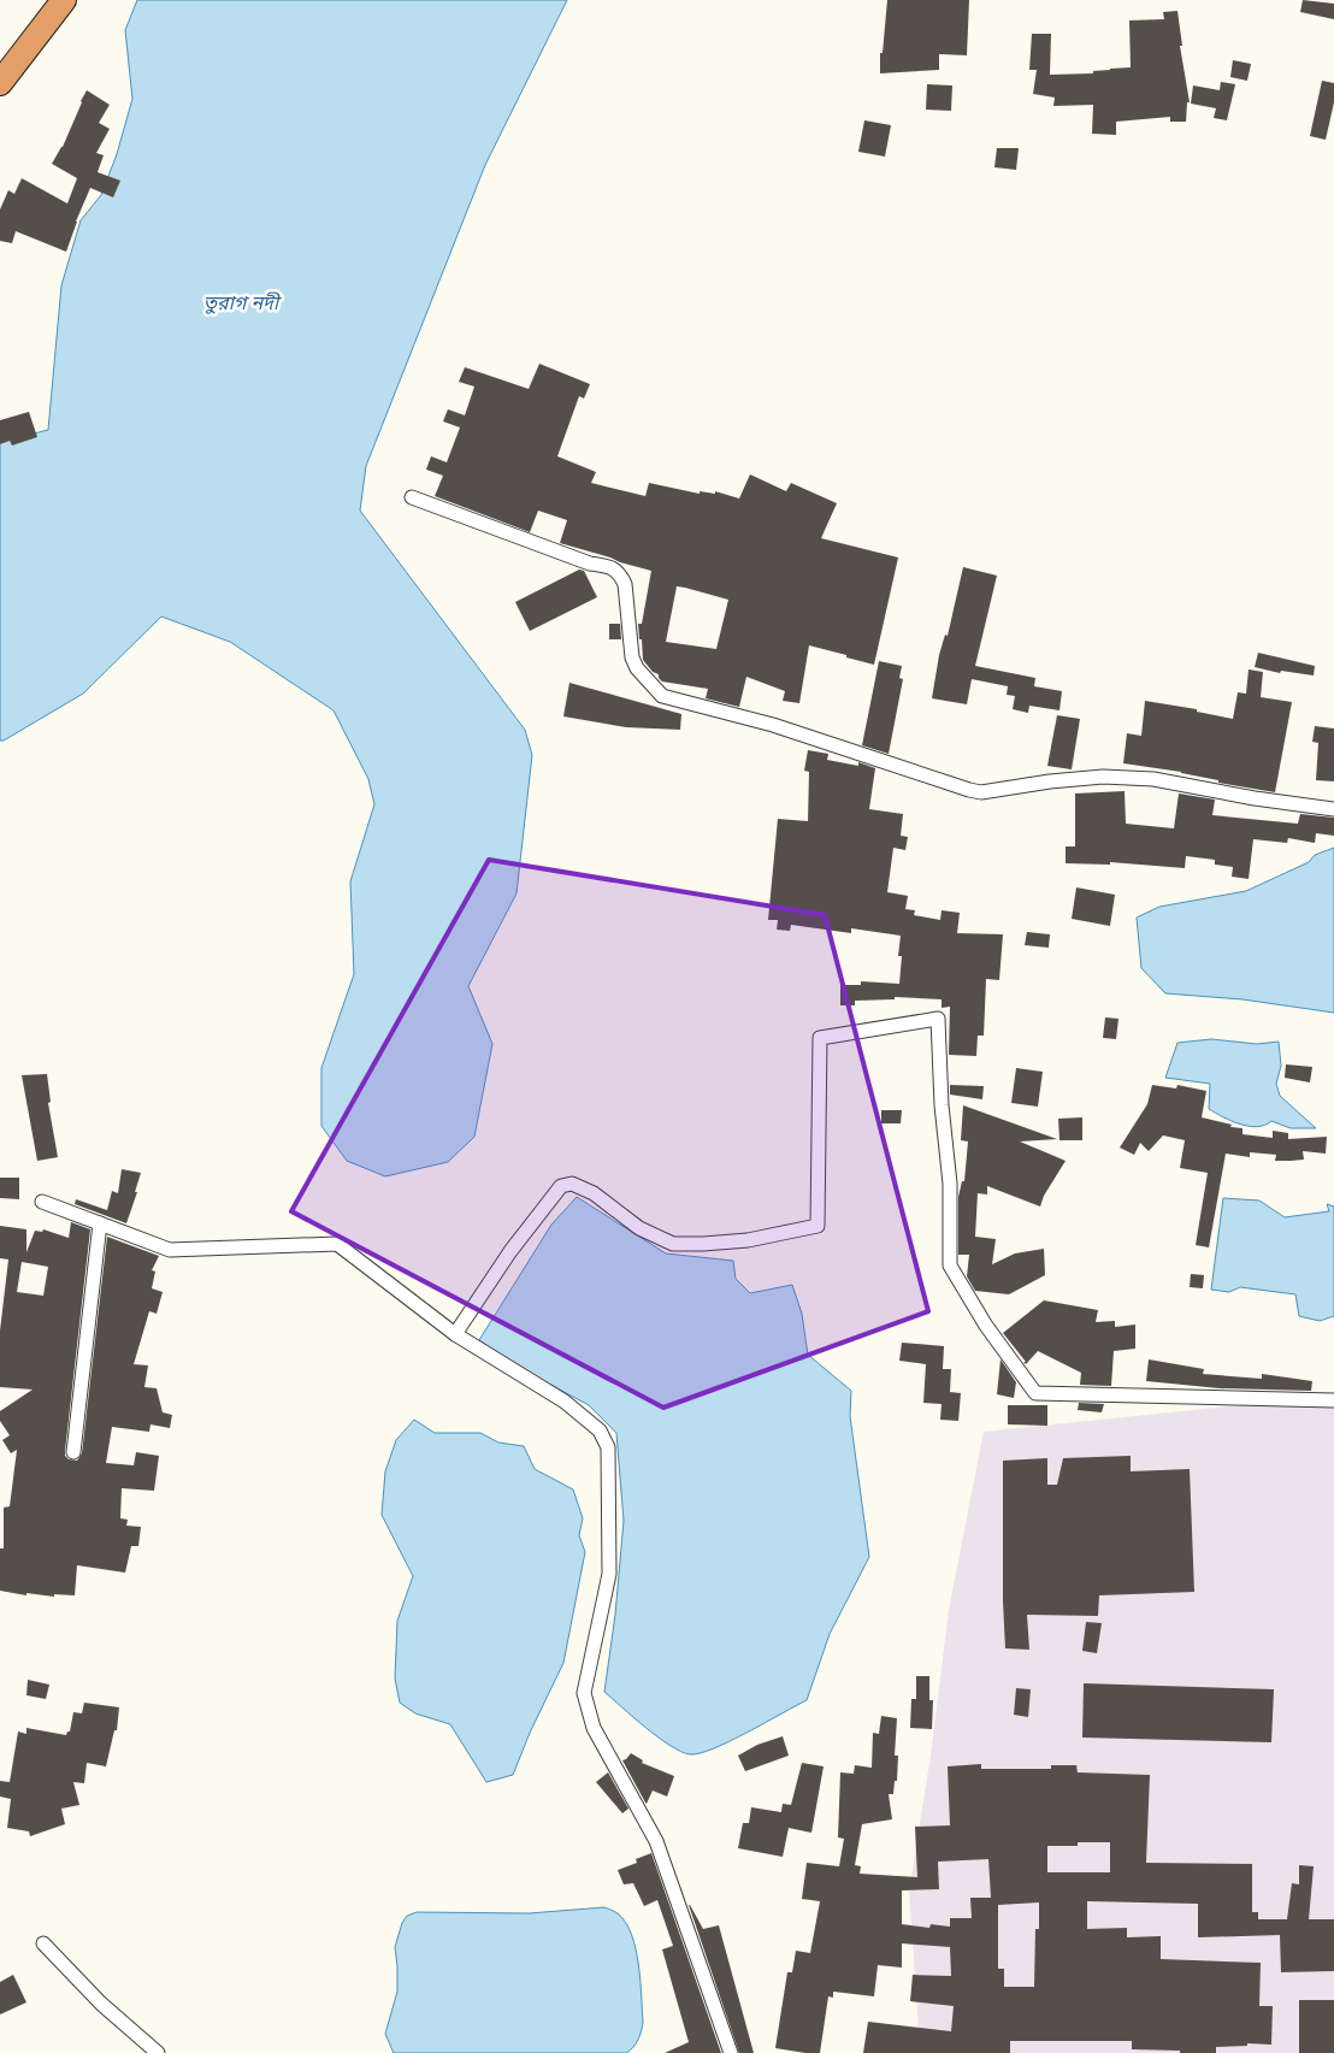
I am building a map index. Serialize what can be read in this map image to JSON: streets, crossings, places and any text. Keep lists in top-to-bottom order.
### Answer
{
  "water": ["তুরাগ নদী"]
}
